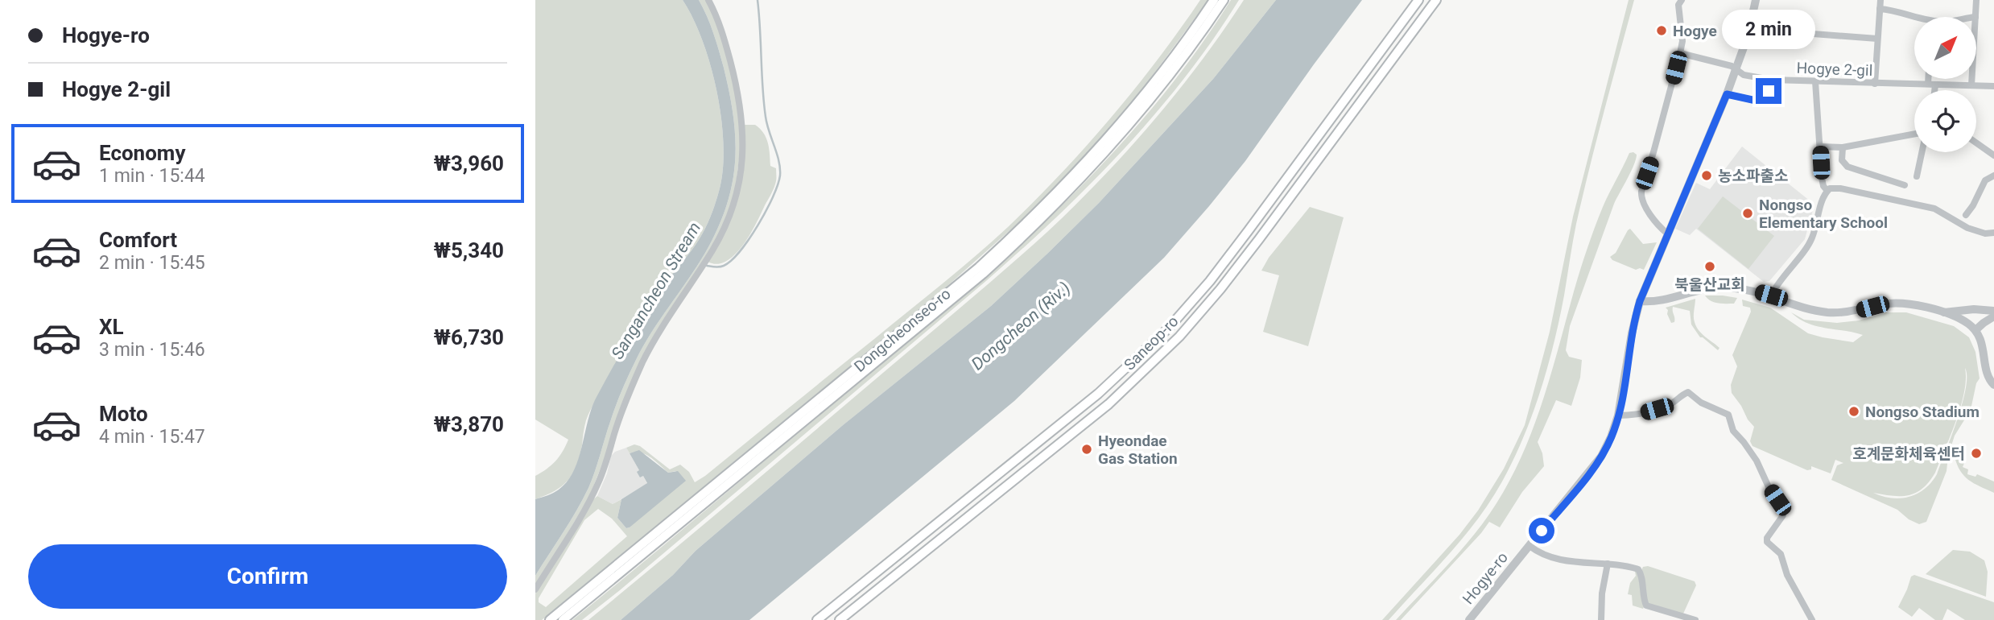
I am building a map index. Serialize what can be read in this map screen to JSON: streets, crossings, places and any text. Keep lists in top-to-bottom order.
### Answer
{
  "streets": {
    "main road": ["Dongcheonseo-ro", "Saneop-ro"],
    "street": ["Hogye 2-gil", "Hogye-ro"]
  },
  "crossings": [
    ["Hogye 2-gil", "Hogye-ro"]
  ],
  "water": ["Sangancheon Stream", "Dongcheon (Riv.)"],
  "places": [
    "Hogye",
    "농소파출소",
    "Nongso Elementary School",
    "북울산교회",
    "Nongso Stadium",
    "Hyeondae Gas Station",
    "호계문화체육센터"
  ],
  "north": "top right",
  "page": {
    "banner": ["Hogye-ro", "Hogye 2-gil"],
    "bubble": "2 min",
    "list": [
      {
        "name": "Economy",
        "note": "1 min · 15:44",
        "value": "₩3,960"
      },
      {
        "name": "Comfort",
        "note": "2 min · 15:45",
        "value": "₩5,340"
      },
      {
        "name": "XL",
        "note": "3 min · 15:46",
        "value": "₩6,730"
      },
      {
        "name": "Moto",
        "note": "4 min · 15:47",
        "value": "₩3,870"
      }
    ],
    "buttons": "Confirm"
  }
}
